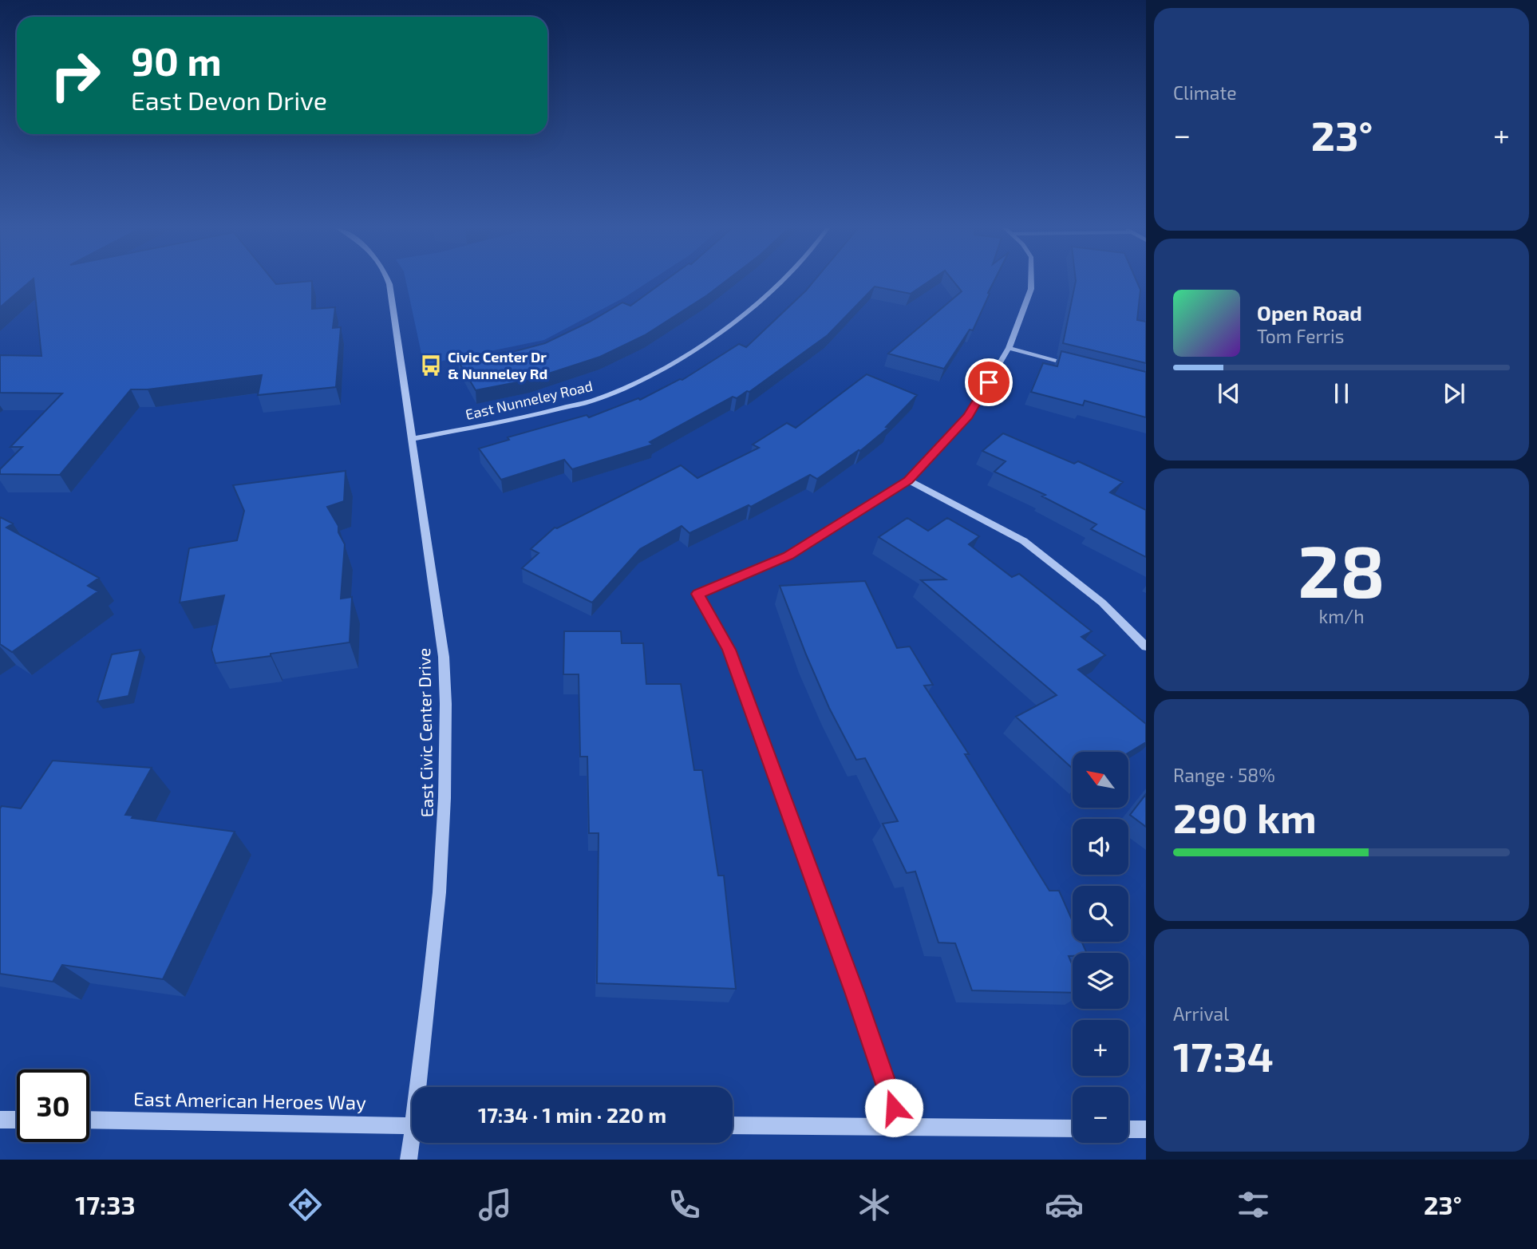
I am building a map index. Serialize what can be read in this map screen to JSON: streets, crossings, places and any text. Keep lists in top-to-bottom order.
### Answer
{
  "streets": {
    "street": ["East Nunneley Road", "East Civic Center Drive", "East American Heroes Way"]
  },
  "crossings": [
    ["East Nunneley Road", "East Civic Center Drive"]
  ],
  "places": {
    "bus stop": ["Civic Center Dr & Nunneley Rd"]
  },
  "north": "top left",
  "page": {
    "tile": [
      "Climate",
      ["28", "km/h"],
      ["Range · 58%", "290 km"],
      ["Arrival", "17:34"]
    ],
    "turn": ["90 m", "East Devon Drive"],
    "heat": ["−", "23°", "+"],
    "song": ["Open Road", "Tom Ferris"],
    "map_buttons": ["+", "−"],
    "limit": "30",
    "trip": "17:34 · 1 min · 220 m",
    "tabs": ["17:33", "23°"]
  }
}
